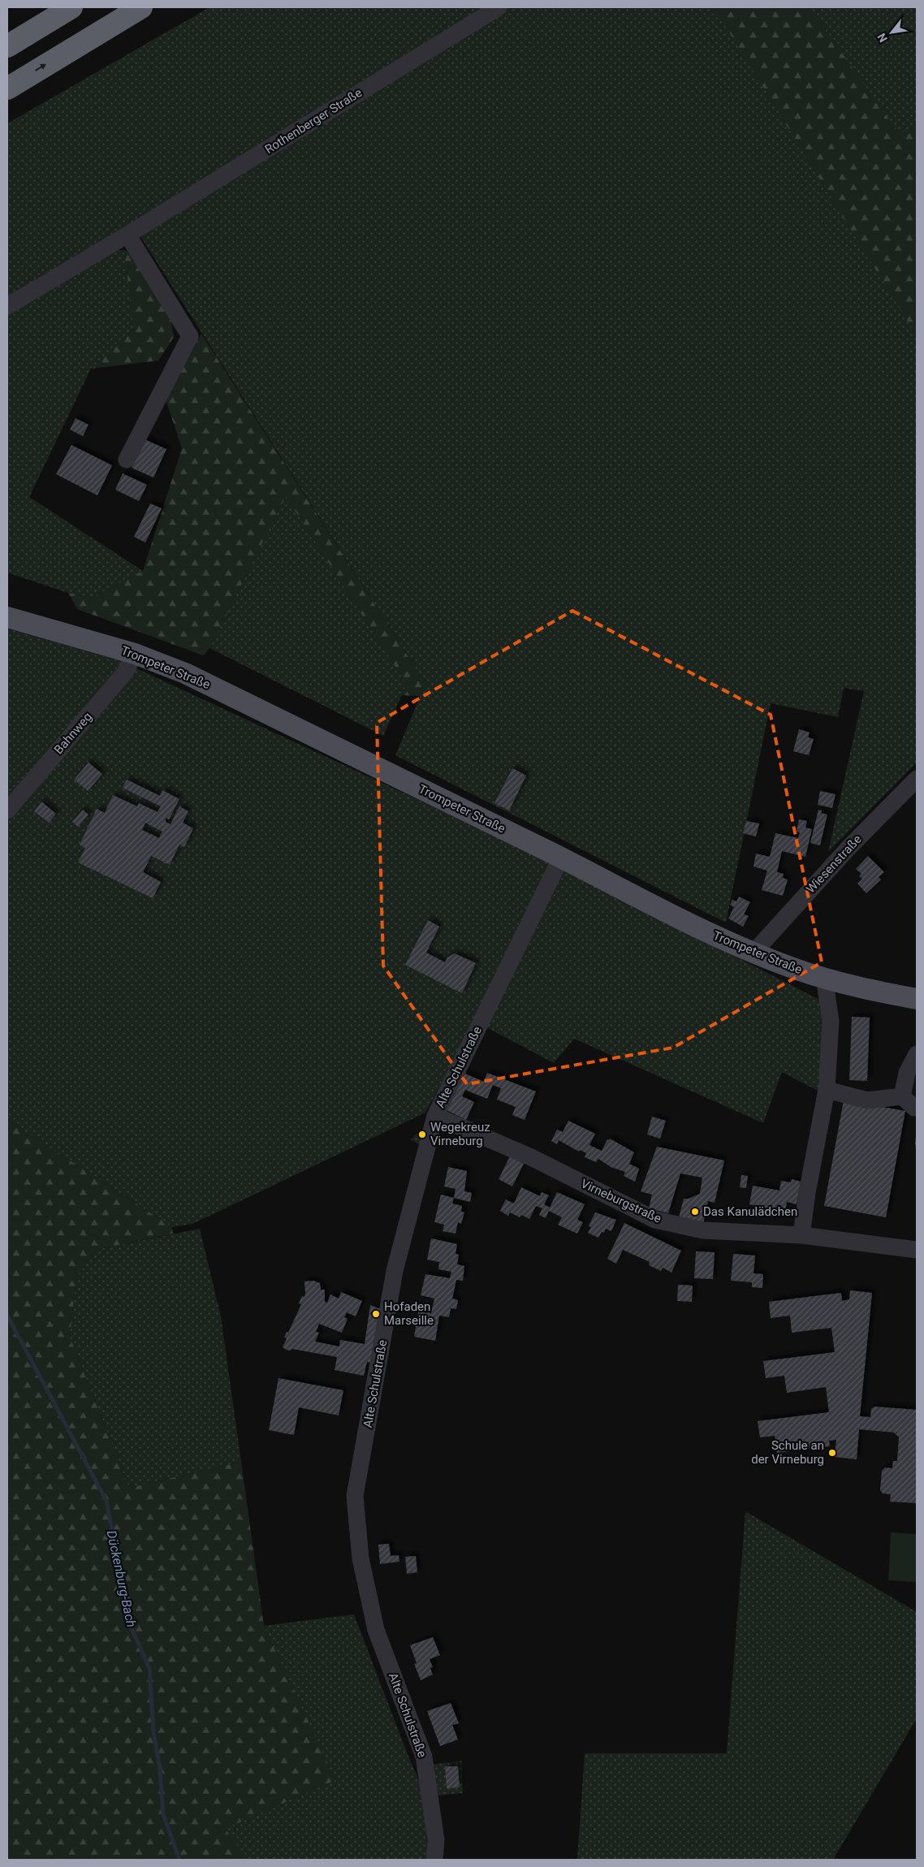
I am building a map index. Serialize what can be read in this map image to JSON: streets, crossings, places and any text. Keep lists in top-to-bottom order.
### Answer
{
  "streets": {
    "main road": ["Trompeter Straße"],
    "street": [
      "Rothenberger Straße",
      "Bahnweg",
      "Wiesenstraße",
      "Alte Schulstraße",
      "Virneburgstraße"
    ]
  },
  "crossings": [
    ["Trompeter Straße", "Bahnweg"],
    ["Trompeter Straße", "Wiesenstraße"],
    ["Trompeter Straße", "Alte Schulstraße"],
    ["Alte Schulstraße", "Virneburgstraße"]
  ],
  "water": ["Dückenburg-Bach"],
  "places": [
    "Wegekreuz Virneburg",
    "Das Kanulädchen",
    "Hofaden Marseille",
    "Schule an der Virneburg"
  ],
  "north": "bottom left"
}
